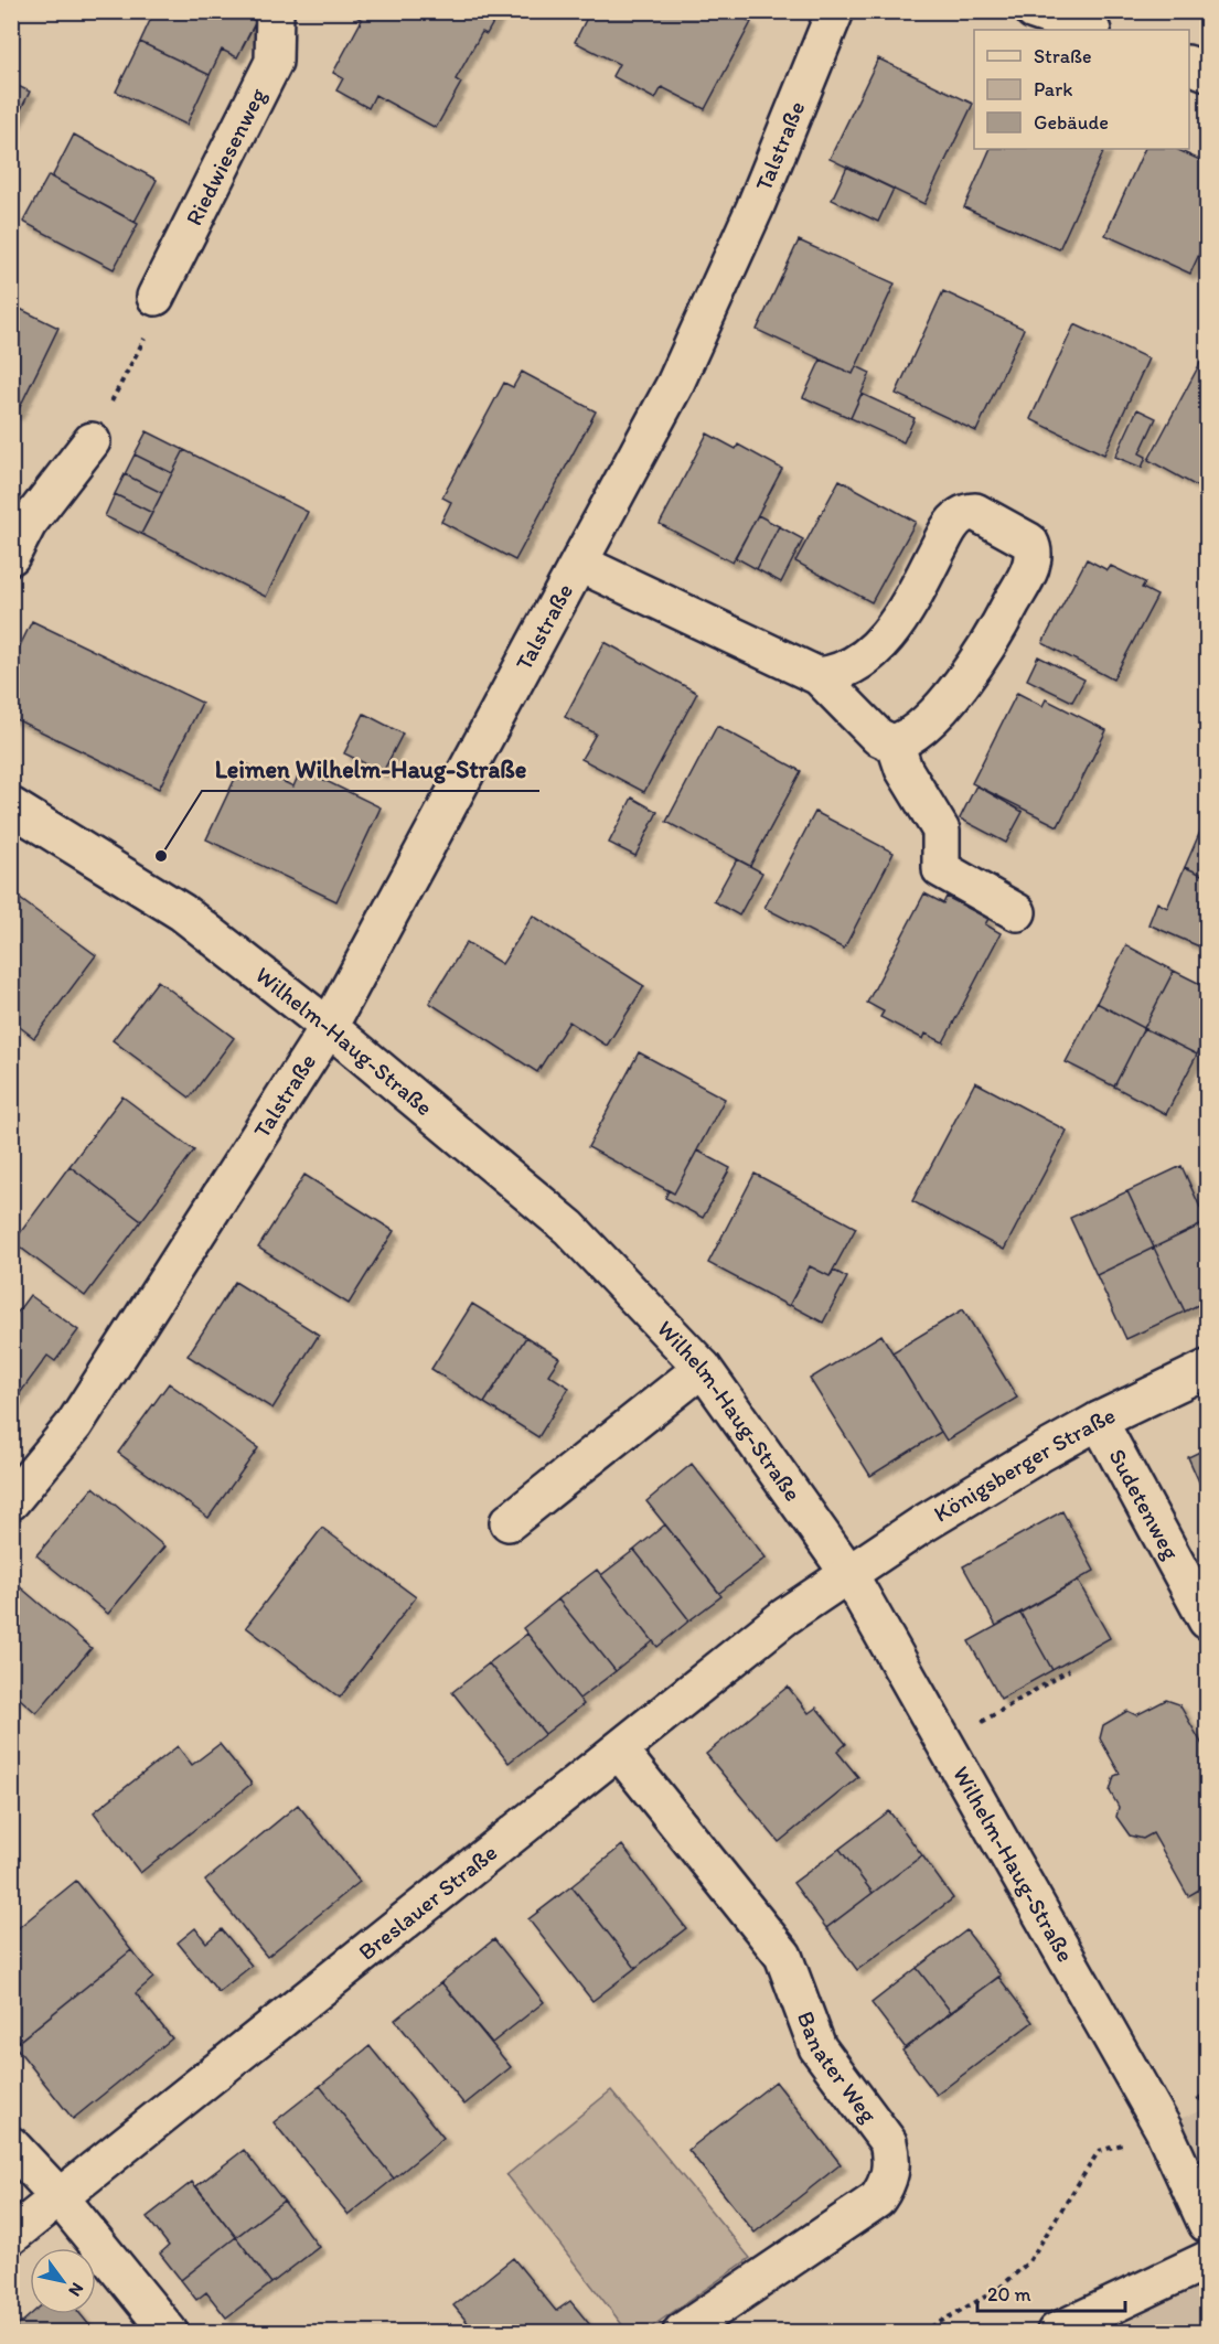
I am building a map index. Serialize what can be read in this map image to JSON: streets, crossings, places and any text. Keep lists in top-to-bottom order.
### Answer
{
  "streets": {
    "street": [
      "Talstraße",
      "Riedwiesenweg",
      "Wilhelm-Haug-Straße",
      "Königsberger Straße",
      "Sudetenweg",
      "Breslauer Straße",
      "Banater Weg"
    ]
  },
  "crossings": [
    ["Talstraße", "Wilhelm-Haug-Straße"],
    ["Wilhelm-Haug-Straße", "Königsberger Straße"],
    ["Wilhelm-Haug-Straße", "Breslauer Straße"],
    ["Königsberger Straße", "Sudetenweg"],
    ["Königsberger Straße", "Breslauer Straße"],
    ["Breslauer Straße", "Banater Weg"]
  ],
  "places": ["Leimen Wilhelm-Haug-Straße"],
  "legend": ["Straße", "Park", "Gebäude"],
  "scale_bar": "20 m",
  "north": "bottom right"
}
